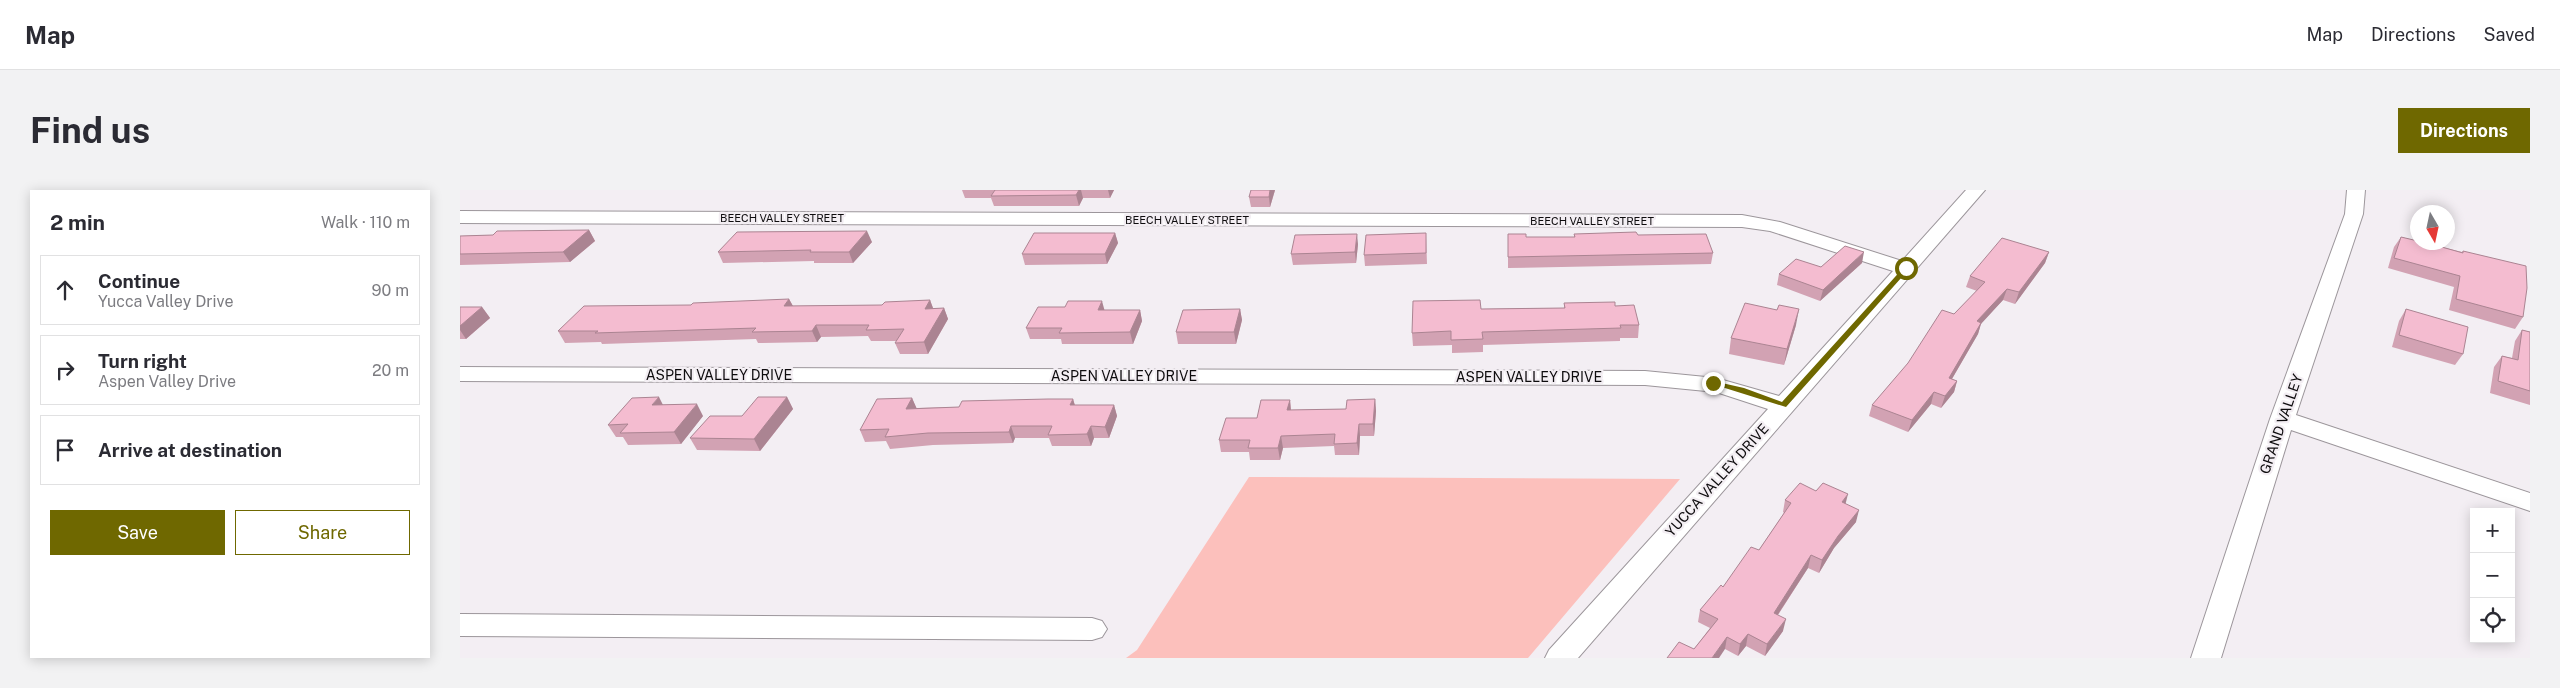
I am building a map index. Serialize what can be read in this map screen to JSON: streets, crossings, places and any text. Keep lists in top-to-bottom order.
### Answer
{
  "streets": {
    "street": [
      "BEECH VALLEY STREET",
      "ASPEN VALLEY DRIVE",
      "GRAND VALLEY",
      "YUCCA VALLEY DRIVE"
    ]
  },
  "crossings": [
    ["BEECH VALLEY STREET", "YUCCA VALLEY DRIVE"],
    ["ASPEN VALLEY DRIVE", "YUCCA VALLEY DRIVE"]
  ],
  "north": "bottom",
  "page": {
    "header": "Map",
    "nav": ["Map", "Directions", "Saved"],
    "buttons": [
      "Directions",
      ["Save", "Share"]
    ],
    "title": "Find us",
    "heading": ["2 min", "Walk · 110 m"],
    "list": [
      ["Continue", "Yucca Valley Drive", "90 m"],
      ["Turn right", "Aspen Valley Drive", "20 m"],
      "Arrive at destination"
    ],
    "map_buttons": ["+", "−"]
  }
}
